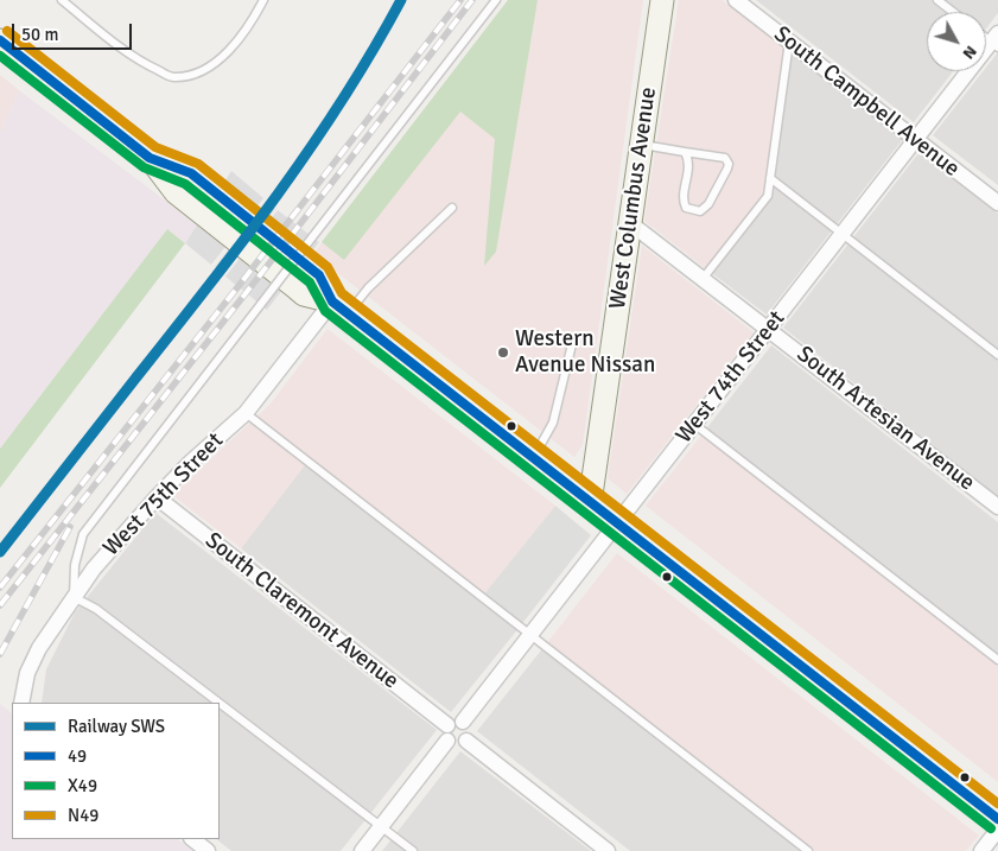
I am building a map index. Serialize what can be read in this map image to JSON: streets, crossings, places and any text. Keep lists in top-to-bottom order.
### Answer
{
  "streets": {
    "main road": ["West Columbus Avenue"],
    "street": [
      "South Campbell Avenue",
      "West 74th Street",
      "South Artesian Avenue",
      "West 75th Street",
      "South Claremont Avenue"
    ]
  },
  "crossings": [
    ["South Campbell Avenue", "West 74th Street"],
    ["West Columbus Avenue", "South Artesian Avenue"],
    ["West 74th Street", "South Artesian Avenue"],
    ["West 74th Street", "South Claremont Avenue"],
    ["West 75th Street", "South Claremont Avenue"]
  ],
  "places": ["Western Avenue Nissan"],
  "lines": [
    "rail line SWS",
    "transit line N49",
    "transit line 49",
    "transit line X49"
  ],
  "legend": [
    "Railway SWS",
    "49",
    "X49",
    "N49"
  ],
  "scale_bar": "50 m",
  "north": "bottom right"
}
